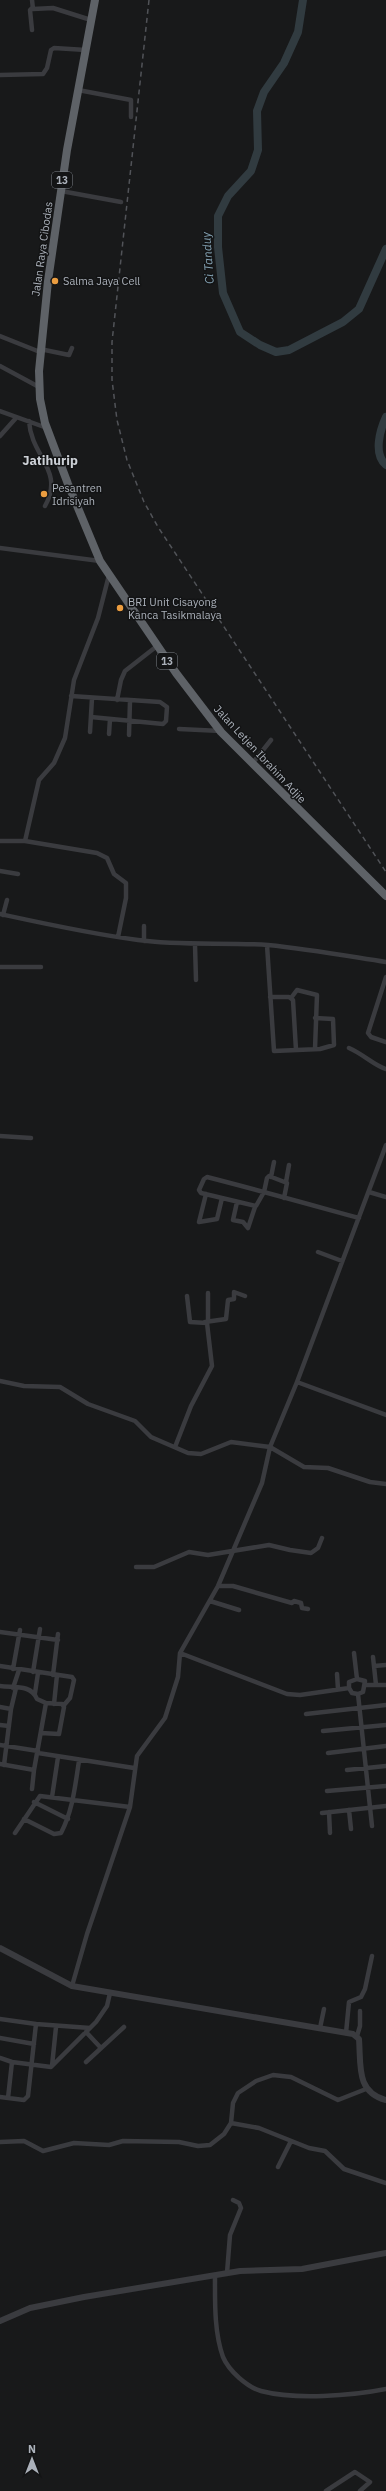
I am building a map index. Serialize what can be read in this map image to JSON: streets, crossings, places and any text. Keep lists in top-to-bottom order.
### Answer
{
  "streets": {
    "highway": ["13", "Jalan Raya Cibodas", "Jalan Letjen Ibrahim Adjie"]
  },
  "crossings": [
    ["Jalan Raya Cibodas", "Jalan Letjen Ibrahim Adjie"]
  ],
  "districts": ["Jatihurip"],
  "water": ["Ci Tanduy"],
  "places": ["Salma Jaya Cell", "Pesantren Idrisiyah", "BRI Unit Cisayong Kanca Tasikmalaya"],
  "north": "top"
}
